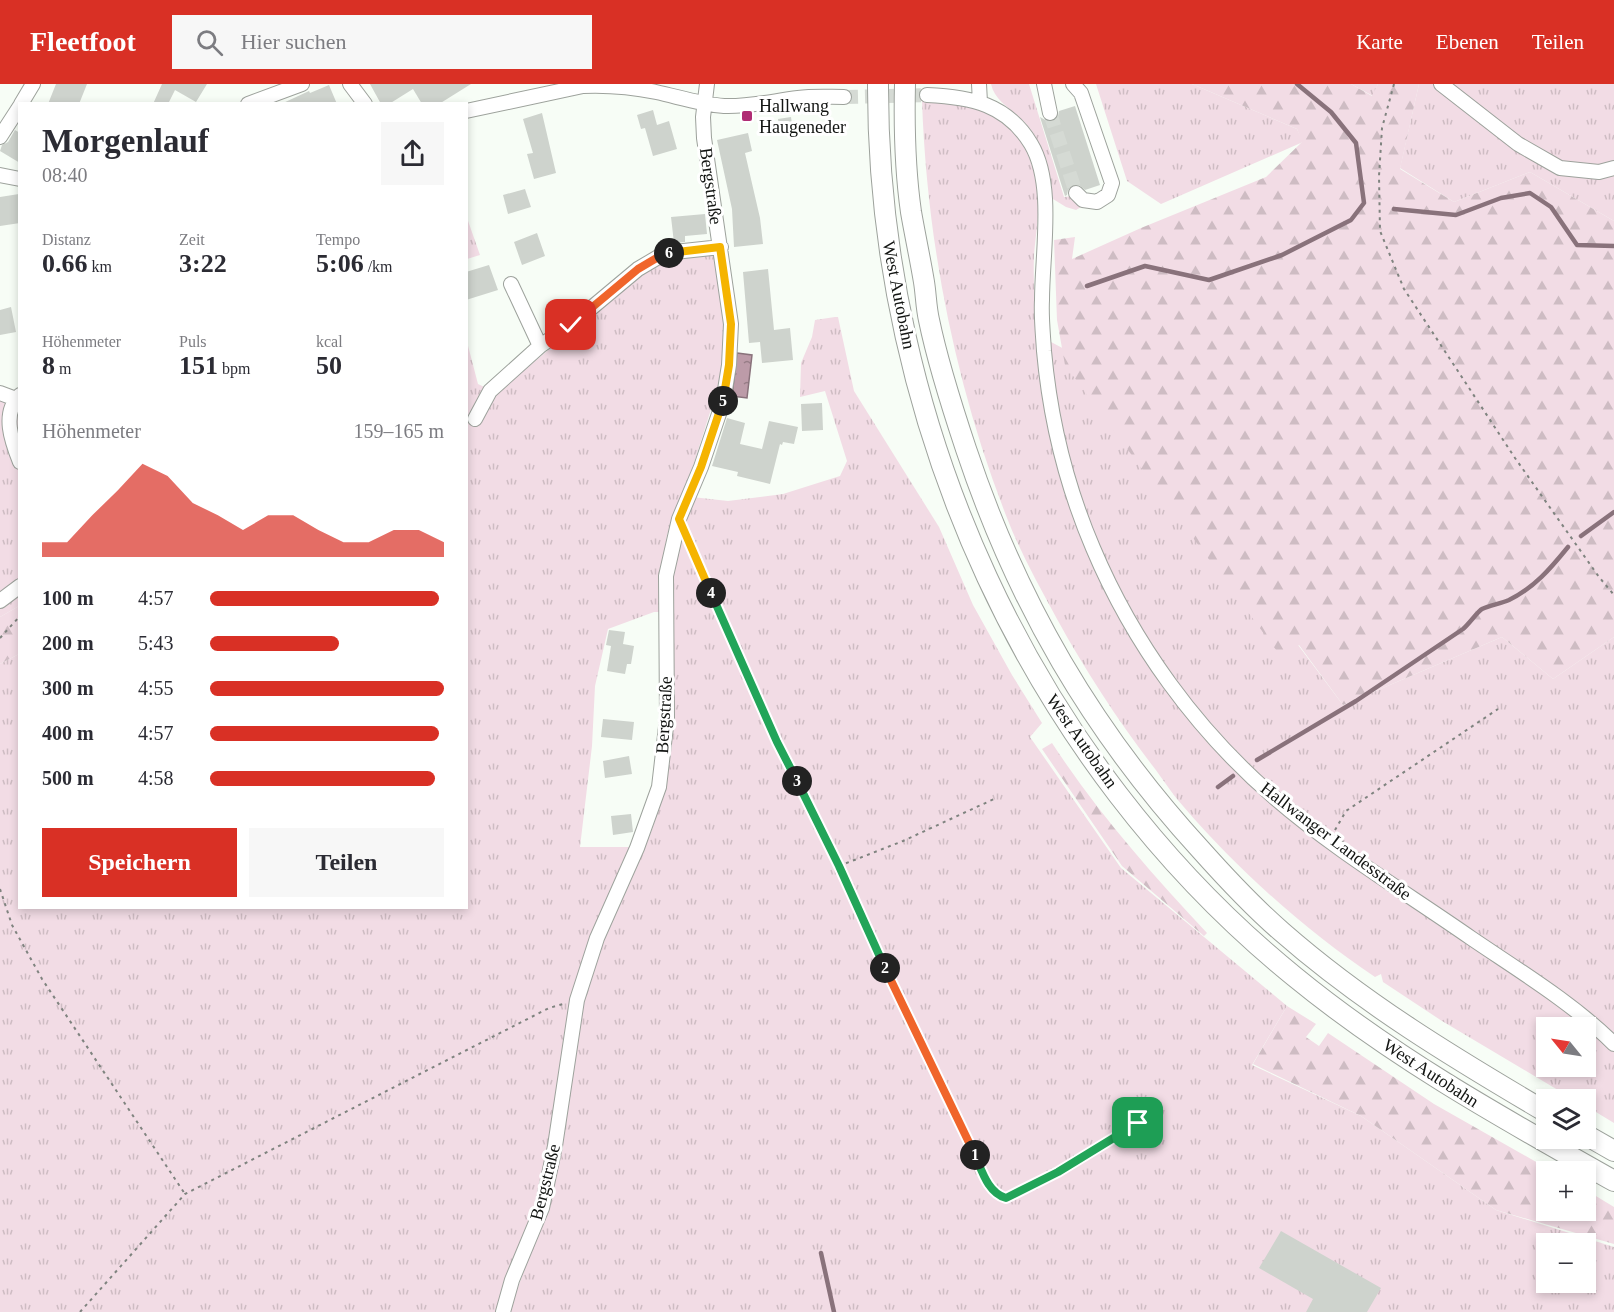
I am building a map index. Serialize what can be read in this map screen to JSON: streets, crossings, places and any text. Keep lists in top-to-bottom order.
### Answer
{
  "streets": {
    "highway": ["West Autobahn"],
    "street": ["Bergstraße", "Hallwanger Landesstraße"]
  },
  "places": {
    "transit": ["Hallwang Haugeneder"]
  },
  "north": "top left",
  "page": {
    "header": "Fleetfoot",
    "search": "Hier suchen",
    "nav": ["Karte", "Ebenen", "Teilen"],
    "heading": ["Morgenlauf", "08:40"],
    "stats": [
      ["Distanz", "0.66 km"],
      ["Zeit", "3:22"],
      ["Tempo", "5:06 /km"],
      ["Höhenmeter", "8 m"],
      ["Puls", "151 bpm"],
      ["kcal", "50"]
    ],
    "pins": [
      "6",
      "5",
      "4",
      "3",
      "2",
      "1"
    ],
    "chart": ["Höhenmeter", "159–165 m"],
    "list": [
      {
        "name": "100 m",
        "note": "4:57"
      },
      {
        "name": "200 m",
        "note": "5:43"
      },
      {
        "name": "300 m",
        "note": "4:55"
      },
      {
        "name": "400 m",
        "note": "4:57"
      },
      {
        "name": "500 m",
        "note": "4:58"
      }
    ],
    "buttons": ["Speichern", "Teilen"],
    "map_buttons": ["+", "−"]
  }
}
